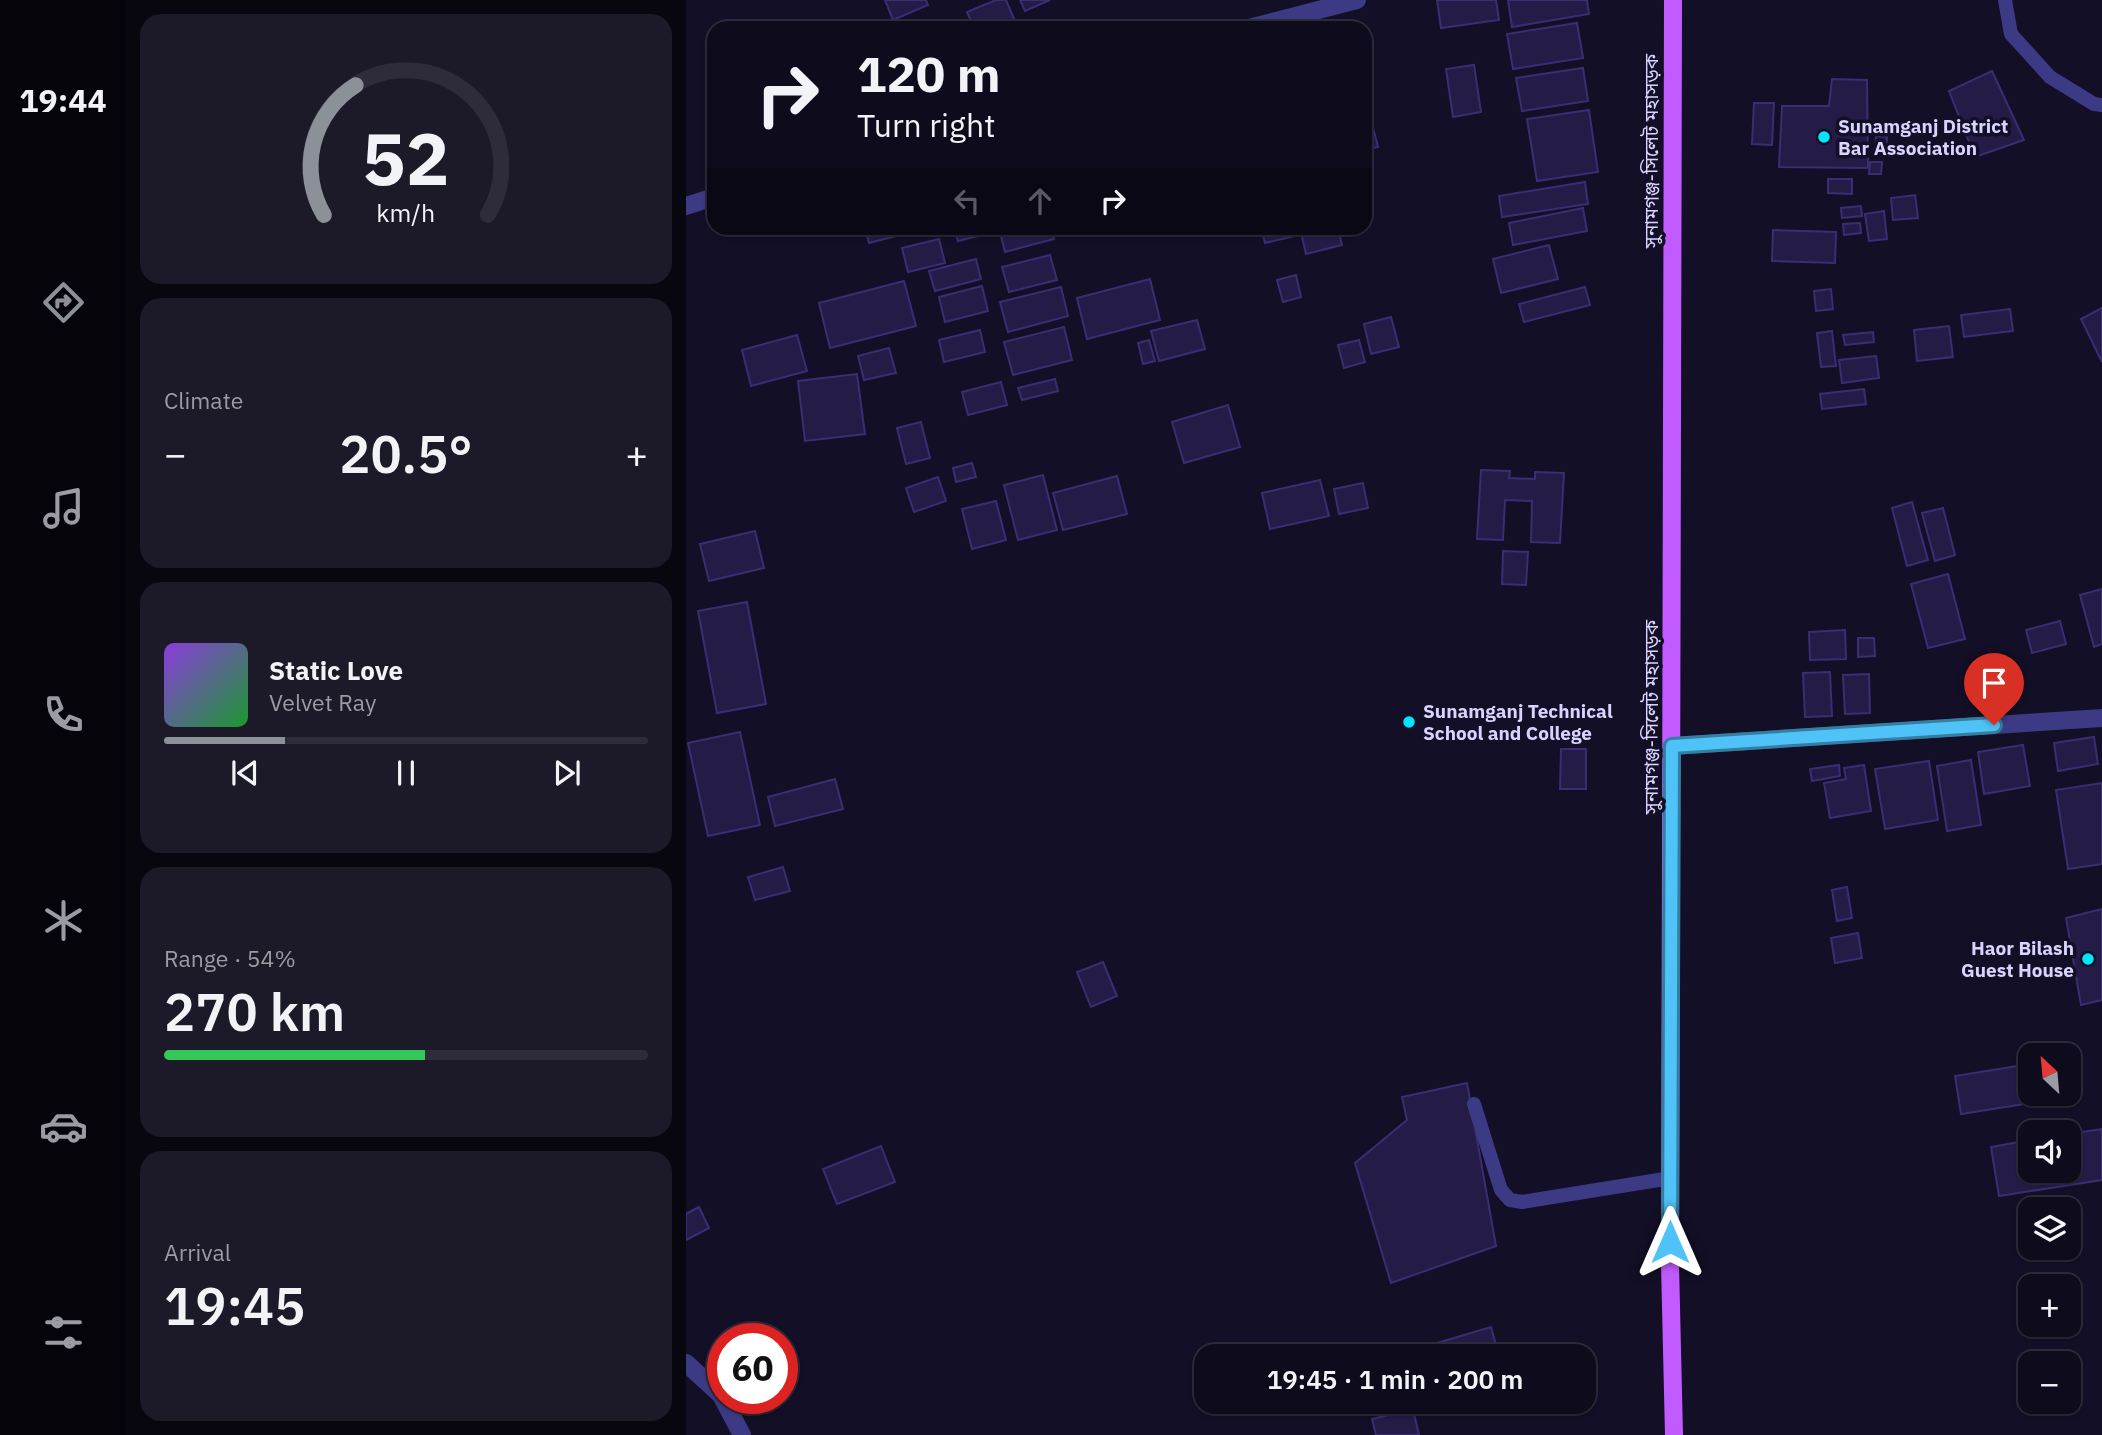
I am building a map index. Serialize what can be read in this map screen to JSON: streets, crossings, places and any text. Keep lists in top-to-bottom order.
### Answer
{
  "streets": {
    "main road": ["সুনামগঞ্জ-সিলেট মহাসড়ক"]
  },
  "places": ["Sunamganj District Bar Association", "Sunamganj Technical School and College", "Haor Bilash Guest House"],
  "north": "top left",
  "page": {
    "tabs": "19:44",
    "turn": ["120 m", "Turn right"],
    "tile": [
      "Climate",
      ["Range · 54%", "270 km"],
      ["Arrival", "19:45"]
    ],
    "heat": ["−", "20.5°", "+"],
    "song": ["Static Love", "Velvet Ray"],
    "map_buttons": ["+", "−"],
    "limit": "60",
    "trip": "19:45 · 1 min · 200 m",
    "gauge": ["52", "km/h"]
  }
}
